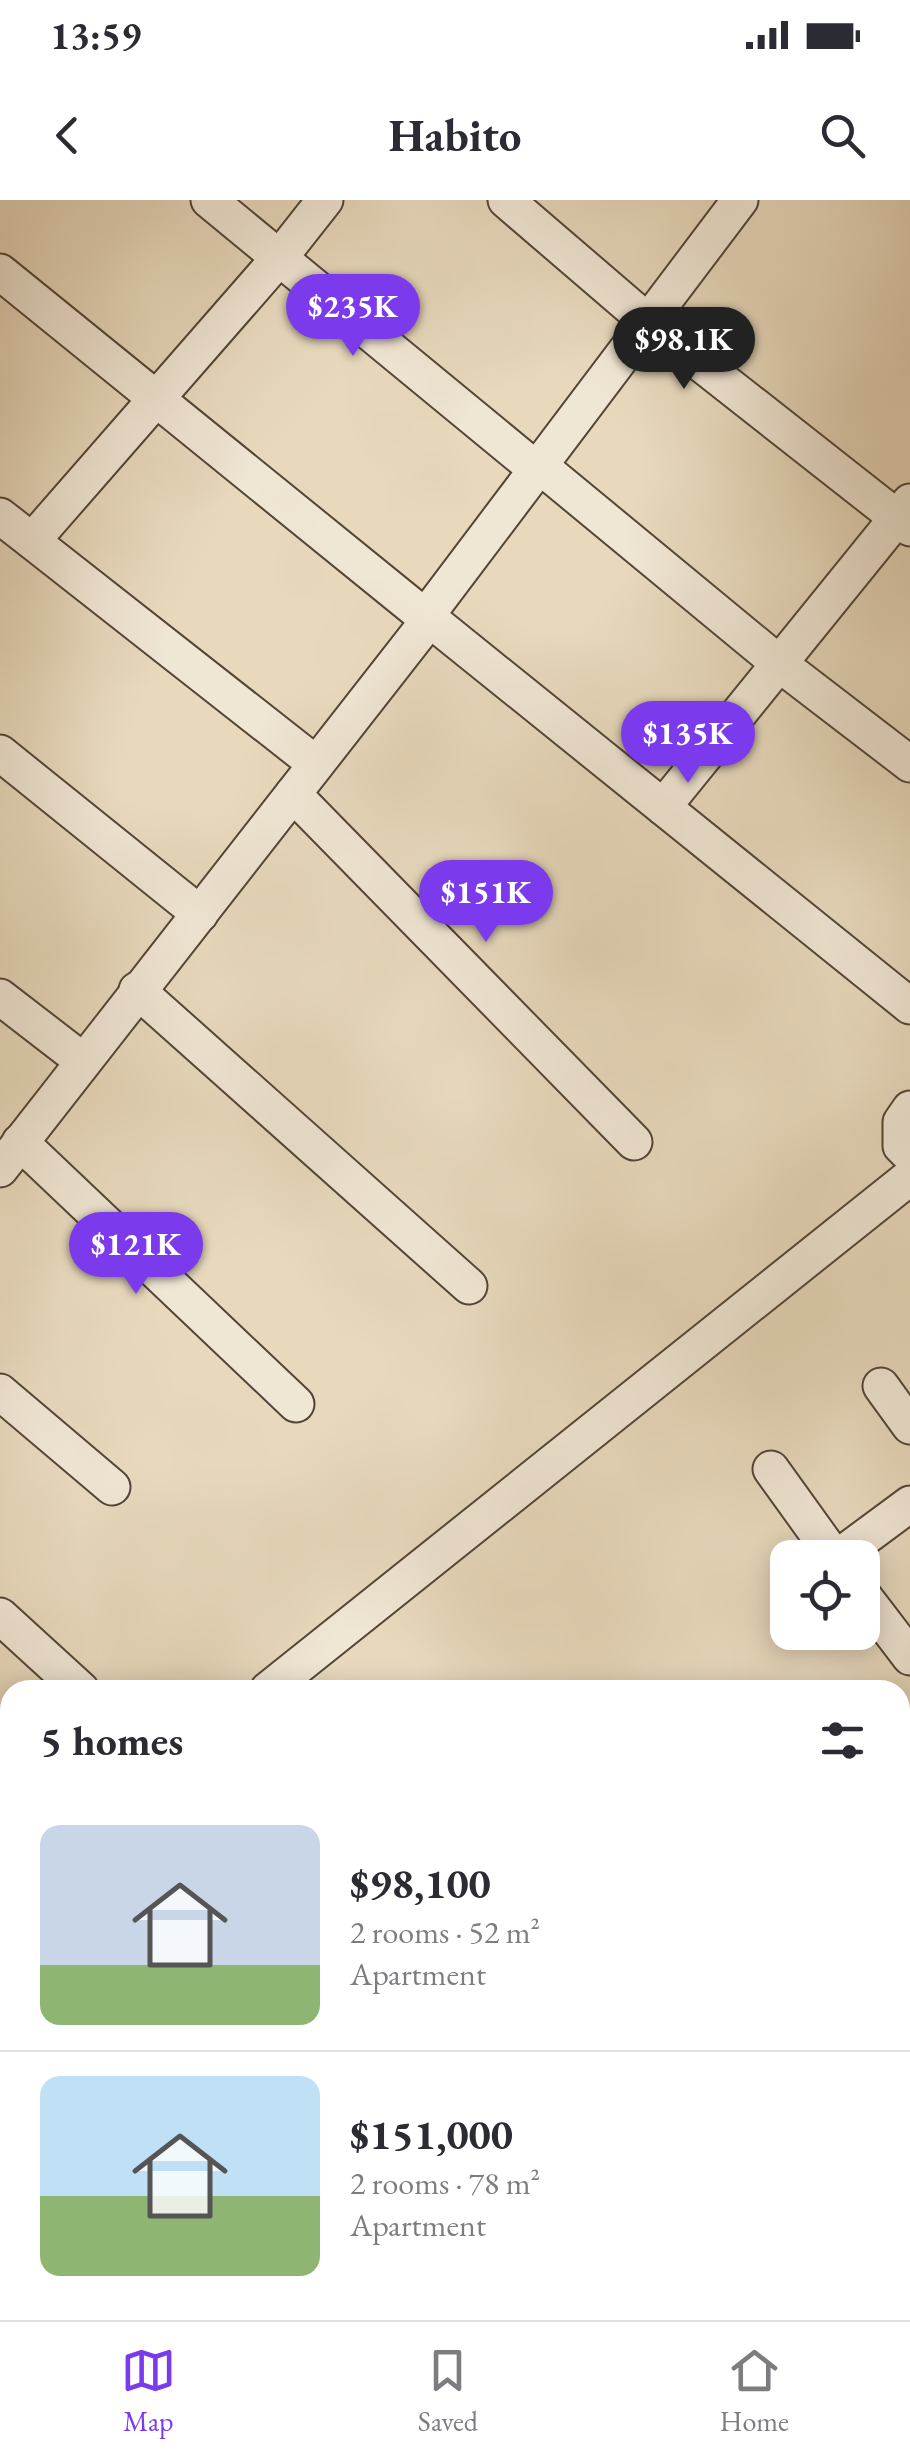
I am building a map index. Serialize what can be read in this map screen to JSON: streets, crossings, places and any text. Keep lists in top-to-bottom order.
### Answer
{
  "page": {
    "status": "13:59",
    "header": "Habito",
    "price": [
      "$235K",
      "$98.1K",
      "$135K",
      "$151K",
      "$121K"
    ],
    "heading": "5 homes",
    "list": [
      {
        "name": "$98,100",
        "note": "2 rooms · 52 m² · Apartment"
      },
      {
        "name": "$151,000",
        "note": "2 rooms · 78 m² · Apartment"
      }
    ],
    "tabs": ["Map", "Saved", "Home"]
  }
}
